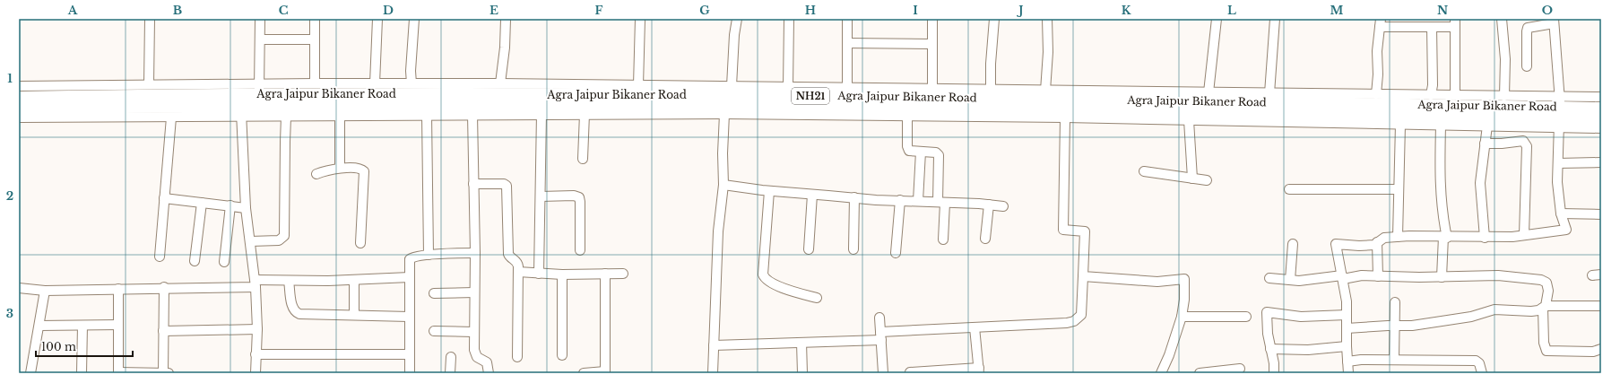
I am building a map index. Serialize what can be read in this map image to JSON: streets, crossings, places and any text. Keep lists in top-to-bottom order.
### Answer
{
  "streets": {
    "highway": ["Agra Jaipur Bikaner Road", "NH21"]
  },
  "scale_bar": "100 m",
  "grid": {
    "columns": [
      "A",
      "B",
      "C",
      "D",
      "E",
      "F",
      "G",
      "H",
      "I",
      "J",
      "K",
      "L",
      "M",
      "N",
      "O"
    ],
    "rows": ["1", "2", "3"]
  }
}
